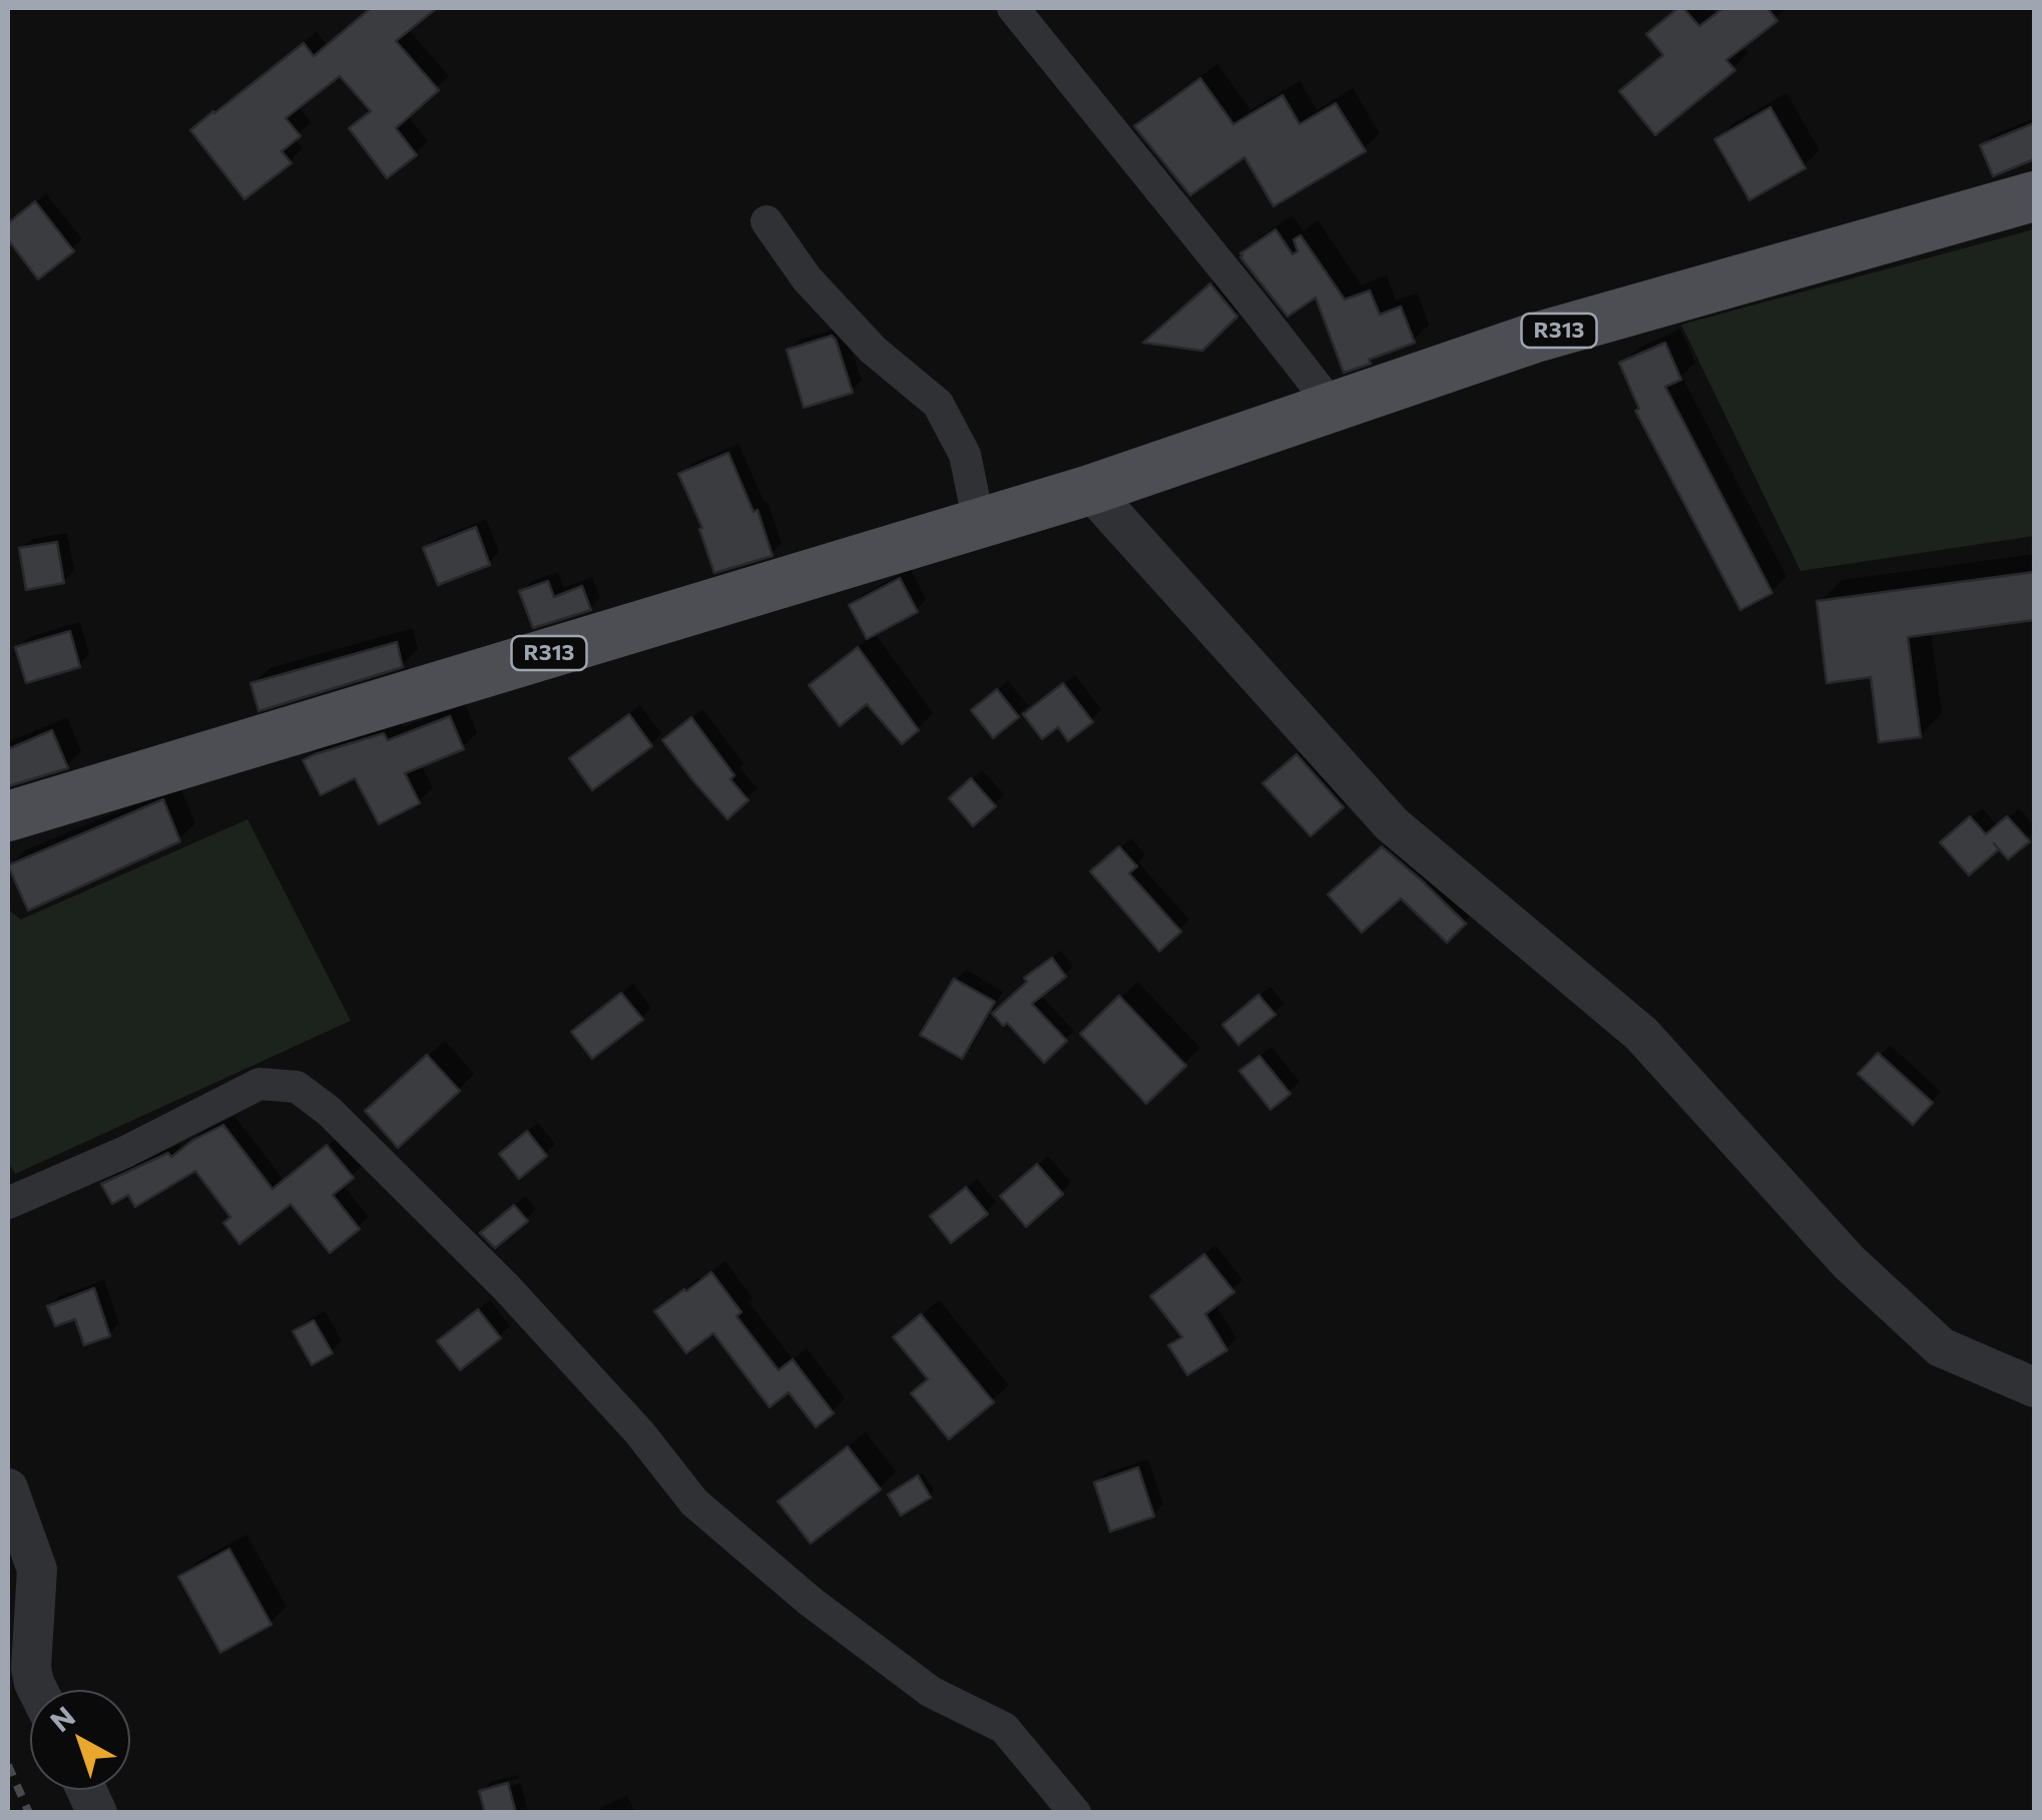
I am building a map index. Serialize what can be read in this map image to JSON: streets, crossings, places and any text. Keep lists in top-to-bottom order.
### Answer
{
  "streets": {
    "main road": ["R313"]
  },
  "north": "top left"
}
